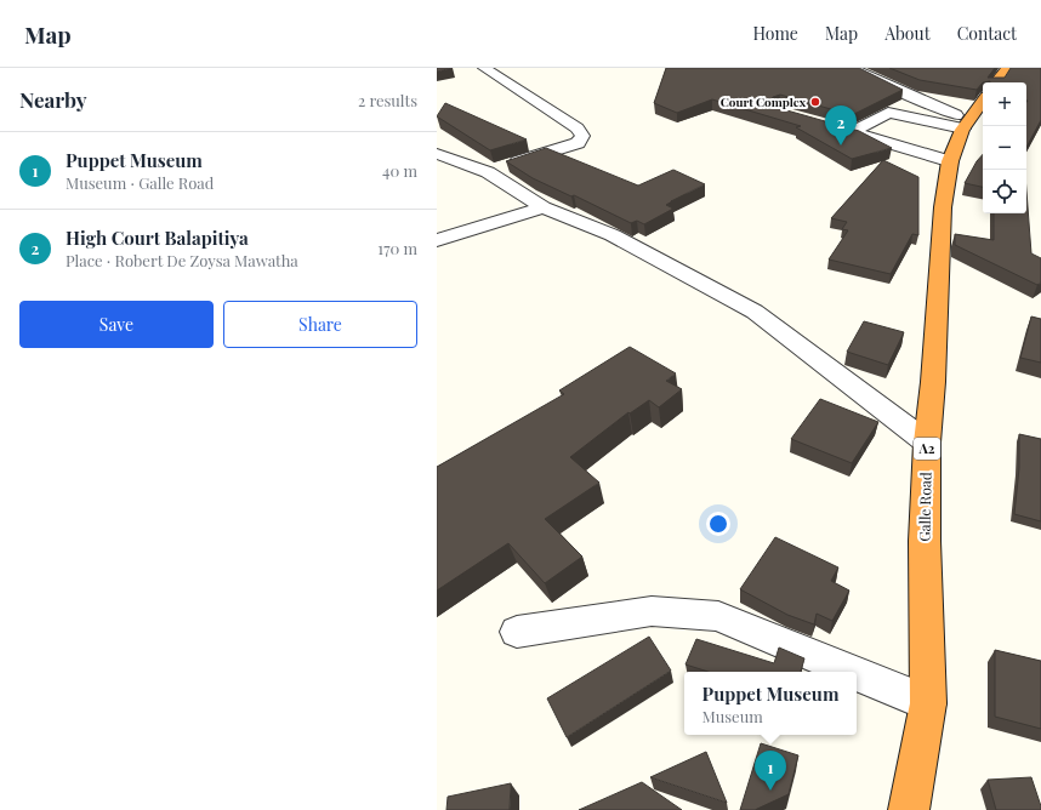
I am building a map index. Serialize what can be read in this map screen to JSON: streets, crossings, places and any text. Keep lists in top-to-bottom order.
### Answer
{
  "streets": {
    "highway": ["A2", "Galle Road"]
  },
  "places": ["Court Complex"],
  "page": {
    "header": "Map",
    "nav": [
      "Home",
      "Map",
      "About",
      "Contact"
    ],
    "heading": ["Nearby", "2 results"],
    "map_buttons": ["+", "−"],
    "pins": ["2", "1"],
    "list": [
      {
        "mark": "1",
        "name": "Puppet Museum",
        "note": "Museum · Galle Road",
        "value": "40 m"
      },
      {
        "mark": "2",
        "name": "High Court Balapitiya",
        "note": "Place · Robert De Zoysa Mawatha",
        "value": "170 m"
      }
    ],
    "buttons": ["Save", "Share"],
    "popup": ["Puppet Museum", "Museum"]
  }
}
